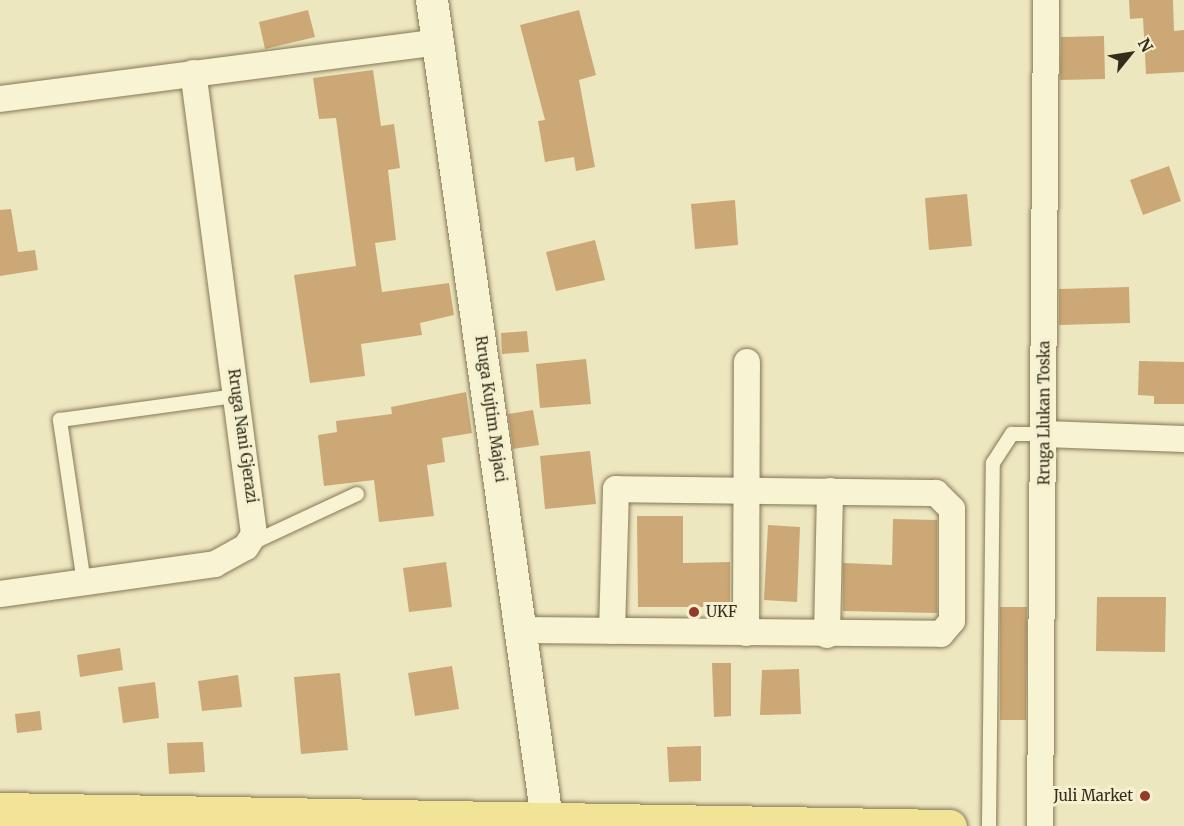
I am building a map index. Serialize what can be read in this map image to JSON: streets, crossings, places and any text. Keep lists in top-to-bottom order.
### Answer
{
  "streets": {
    "street": ["Rruga Kujtim Majaci", "Rruga Llukan Toska", "Rruga Nani Gjerazi"]
  },
  "places": ["UKF", "Juli Market"],
  "north": "top right"
}
